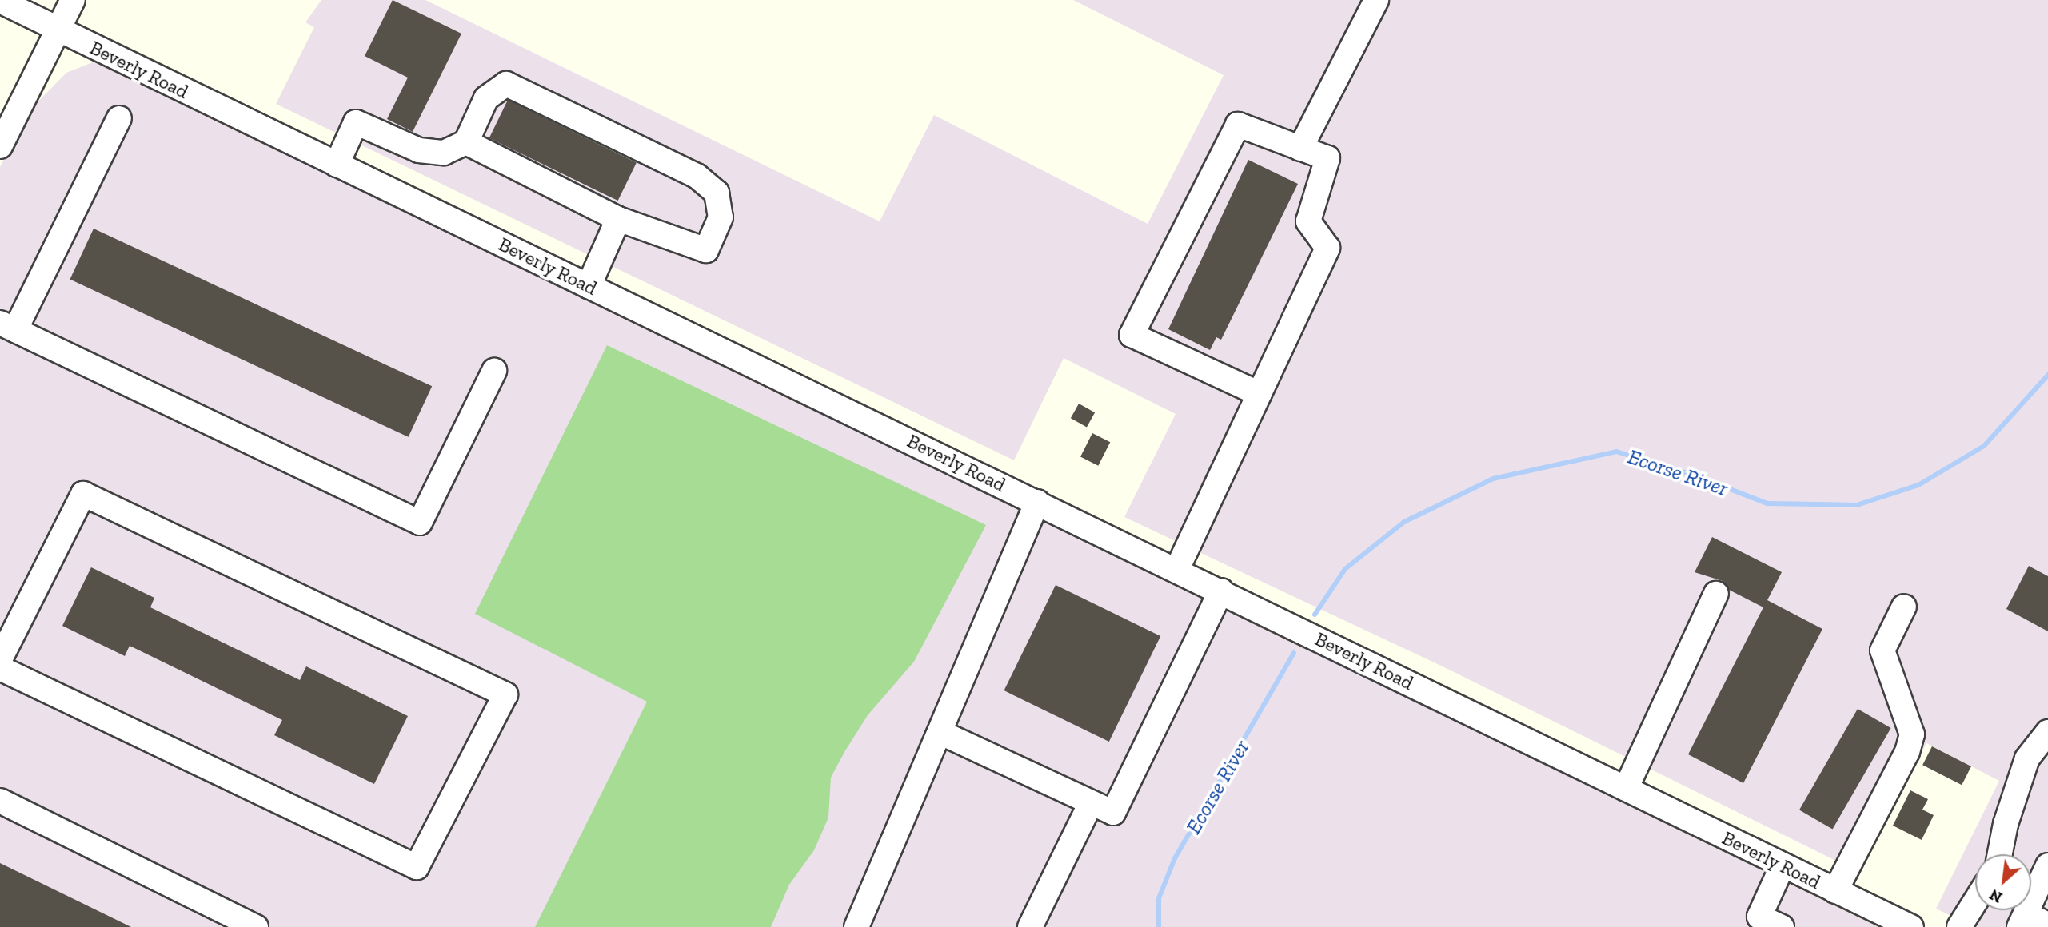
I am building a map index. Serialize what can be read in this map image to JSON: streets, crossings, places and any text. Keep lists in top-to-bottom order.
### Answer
{
  "streets": {
    "street": ["Beverly Road"]
  },
  "water": ["Ecorse River"],
  "north": "bottom left"
}
